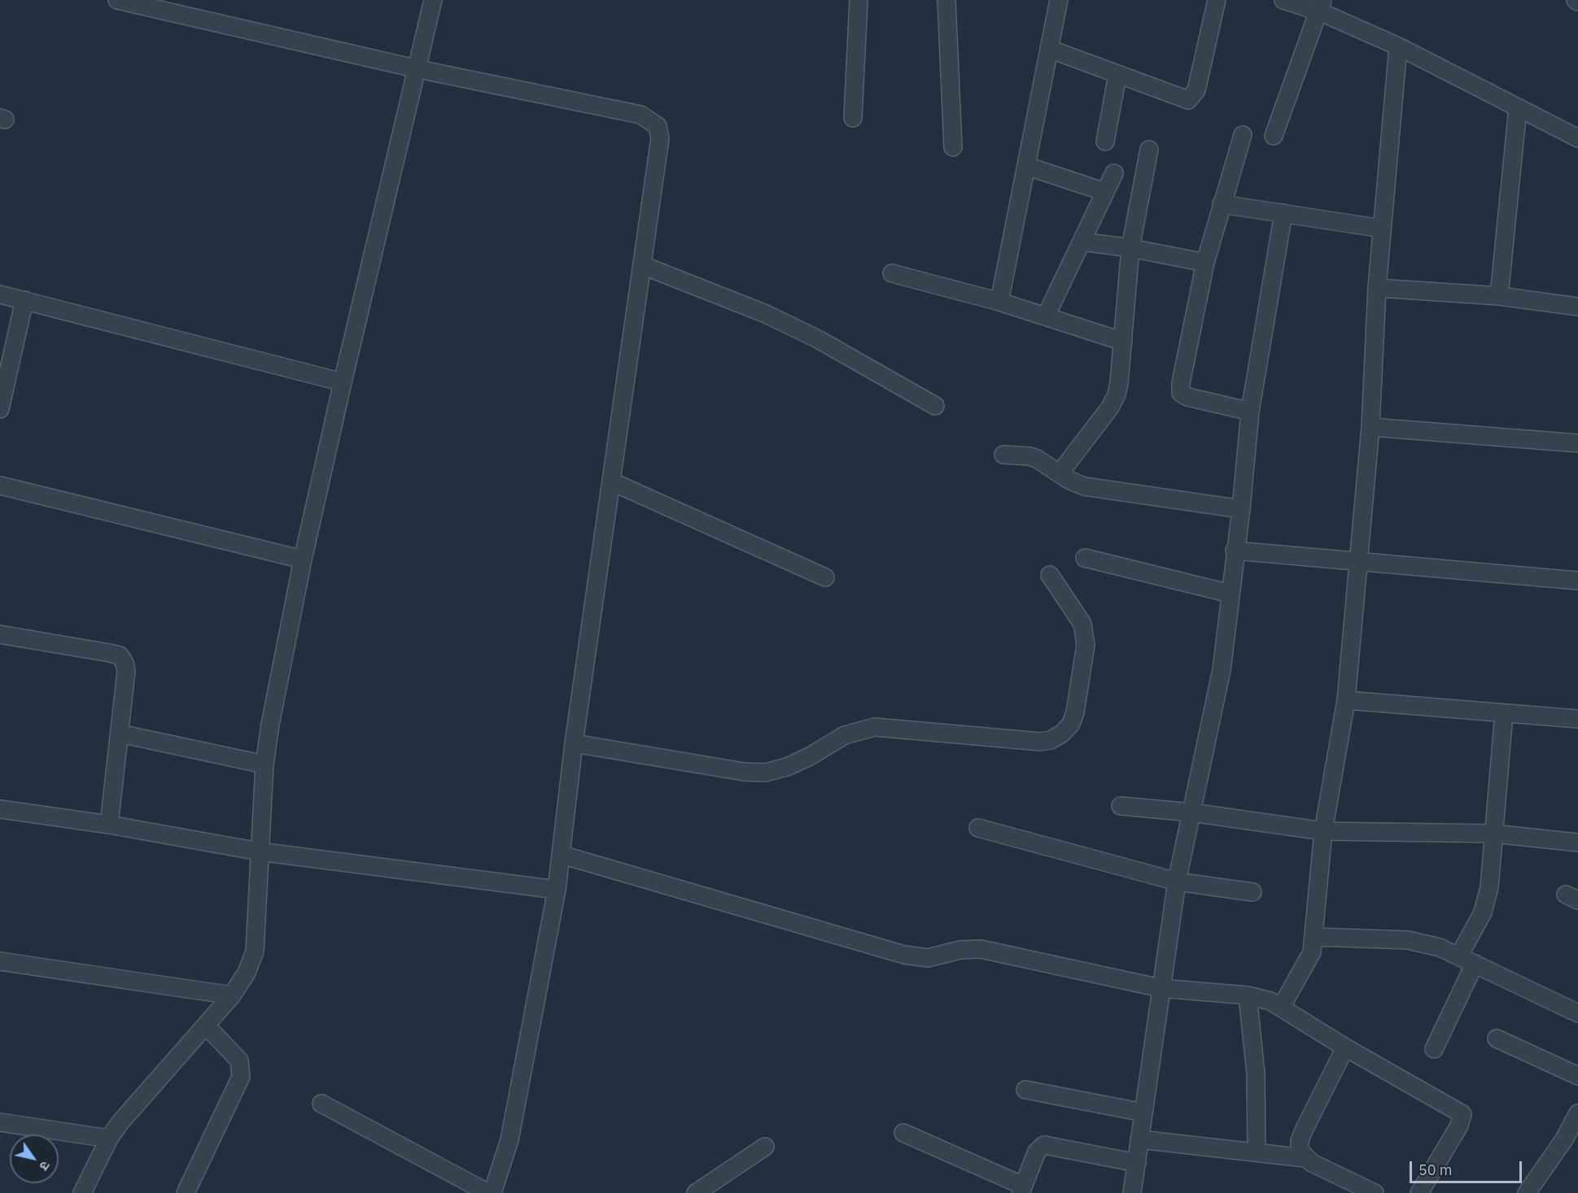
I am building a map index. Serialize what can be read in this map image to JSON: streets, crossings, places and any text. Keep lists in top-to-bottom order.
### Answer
{
  "scale_bar": "50 m",
  "north": "bottom right"
}
